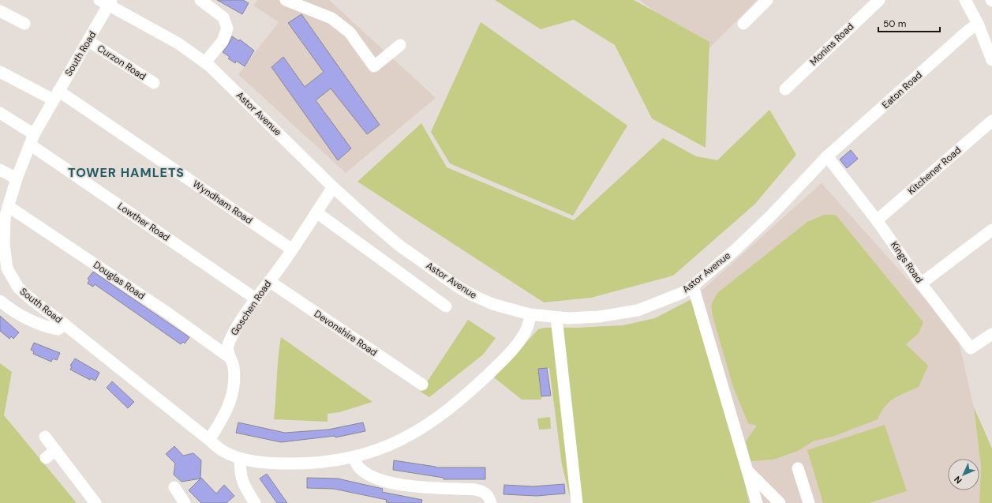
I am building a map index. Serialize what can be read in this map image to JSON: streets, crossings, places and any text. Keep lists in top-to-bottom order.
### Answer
{
  "streets": {
    "street": [
      "Monins Road",
      "South Road",
      "Curzon Road",
      "Eaton Road",
      "Astor Avenue",
      "Kitchener Road",
      "Wyndham Road",
      "Lowther Road",
      "Kings Road",
      "Douglas Road",
      "Goschen Road",
      "Devonshire Road"
    ]
  },
  "crossings": [
    ["South Road", "Curzon Road"],
    ["South Road", "Astor Avenue"],
    ["South Road", "Wyndham Road"],
    ["South Road", "Lowther Road"],
    ["South Road", "Douglas Road"],
    ["South Road", "Goschen Road"],
    ["Eaton Road", "Astor Avenue"],
    ["Eaton Road", "Kings Road"],
    ["Astor Avenue", "Kings Road"],
    ["Astor Avenue", "Goschen Road"],
    ["Kitchener Road", "Kings Road"],
    ["Wyndham Road", "Goschen Road"],
    ["Lowther Road", "Goschen Road"],
    ["Douglas Road", "Goschen Road"],
    ["Goschen Road", "Devonshire Road"]
  ],
  "districts": ["TOWER HAMLETS"],
  "scale_bar": "50 m",
  "north": "bottom left"
}
